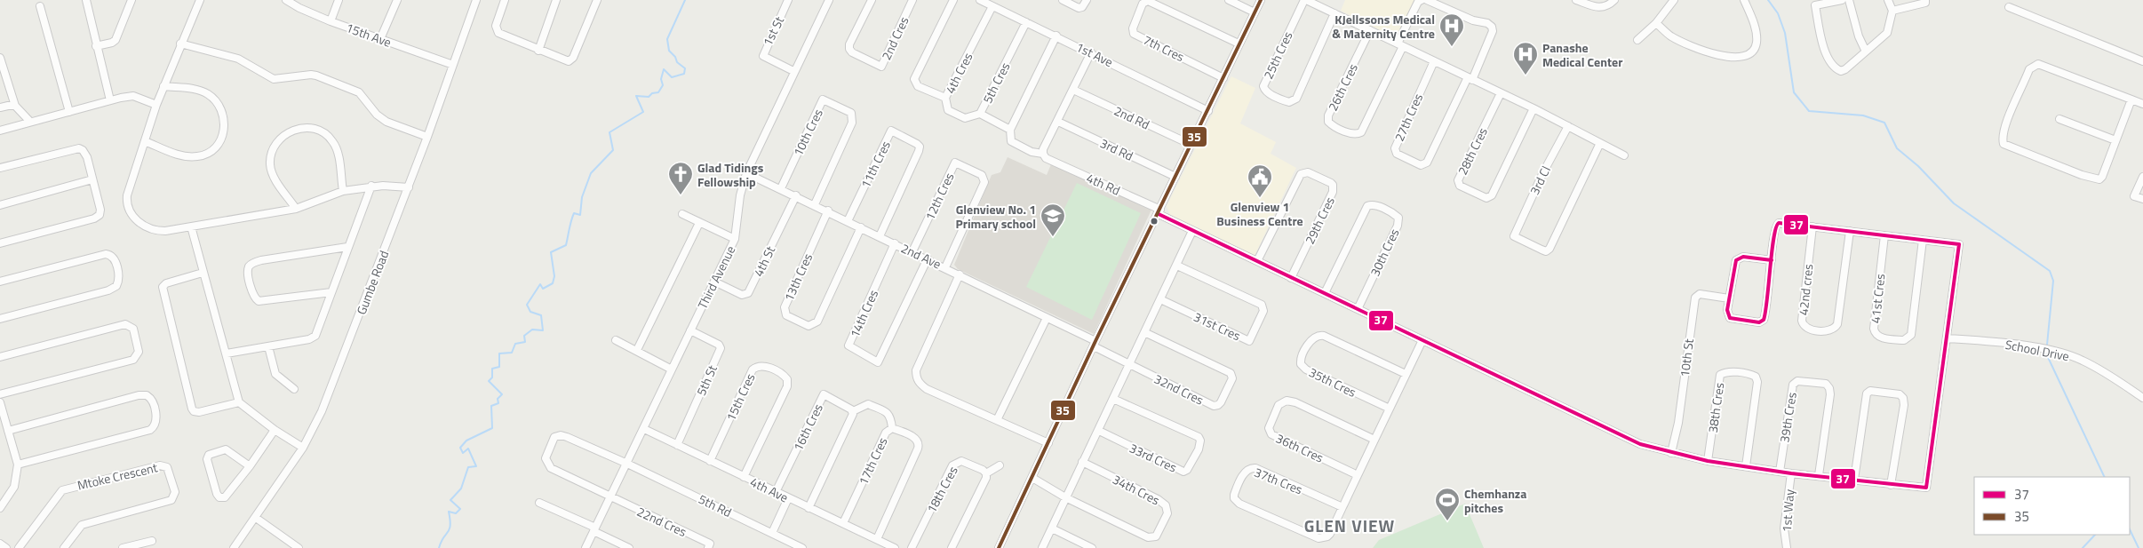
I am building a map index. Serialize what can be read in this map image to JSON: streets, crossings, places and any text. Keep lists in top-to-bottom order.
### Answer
{
  "streets": {
    "street": [
      "1st St",
      "15th Ave",
      "2nd Cres",
      "7th Cres",
      "1st Ave",
      "25th Cres",
      "4th Cres",
      "5th Cres",
      "26th Cres",
      "2nd Rd",
      "27th Cres",
      "10th Cres",
      "3rd Rd",
      "28th Cres",
      "11th Cres",
      "3rd Cl",
      "4th Rd",
      "12th Cres",
      "29th Cres",
      "30th Cres",
      "2nd Ave",
      "4th St",
      "Third Avenue",
      "13th Cres",
      "Gumbe Road",
      "42nd cres",
      "41st Cres",
      "14th Cres",
      "31st Cres",
      "School Drive",
      "10th St",
      "5th St",
      "35th Cres",
      "32nd Cres",
      "15th Cres",
      "38th Cres",
      "39th Cres",
      "16th Cres",
      "36th Cres",
      "33rd Cres",
      "17th Cres",
      "Mtoke Crescent",
      "37th Cres",
      "4th Ave",
      "18th Cres",
      "34th Cres",
      "5th Rd",
      "1st Way",
      "22nd Cres"
    ]
  },
  "crossings": [
    ["1st St", "Third Avenue"],
    ["15th Ave", "Gumbe Road"],
    ["1st Ave", "4th Cres"],
    ["1st Ave", "5th Cres"],
    ["5th Cres", "4th Rd"],
    ["10th Cres", "2nd Ave"],
    ["11th Cres", "2nd Ave"],
    ["4th Rd", "29th Cres"],
    ["4th Rd", "30th Cres"],
    ["4th Rd", "School Drive"],
    ["4th Rd", "10th St"],
    ["4th Rd", "38th Cres"],
    ["4th Rd", "39th Cres"],
    ["4th Rd", "1st Way"],
    ["12th Cres", "2nd Ave"],
    ["2nd Ave", "4th St"],
    ["2nd Ave", "Third Avenue"],
    ["2nd Ave", "13th Cres"],
    ["2nd Ave", "14th Cres"],
    ["2nd Ave", "32nd Cres"],
    ["4th St", "Third Avenue"],
    ["Third Avenue", "5th St"],
    ["Third Avenue", "4th Ave"],
    ["Third Avenue", "5th Rd"],
    ["Third Avenue", "22nd Cres"],
    ["5th St", "4th Ave"],
    ["15th Cres", "4th Ave"],
    ["16th Cres", "4th Ave"],
    ["17th Cres", "4th Ave"],
    ["5th Rd", "22nd Cres"]
  ],
  "districts": ["GLEN VIEW"],
  "places": {
    "hospital": ["KJellssons Medical & Maternity Centre", "Panashe Medical Center"],
    "church": ["Glad Tidings Fellowship"],
    "public building": ["Glenview 1 Business Centre"],
    "school or university": ["Glenview No. 1 Primary school"],
    "sports": ["Chemhanza pitches"]
  },
  "lines": ["transit line 35", "transit line 37"],
  "legend": ["37", "35"]
}
